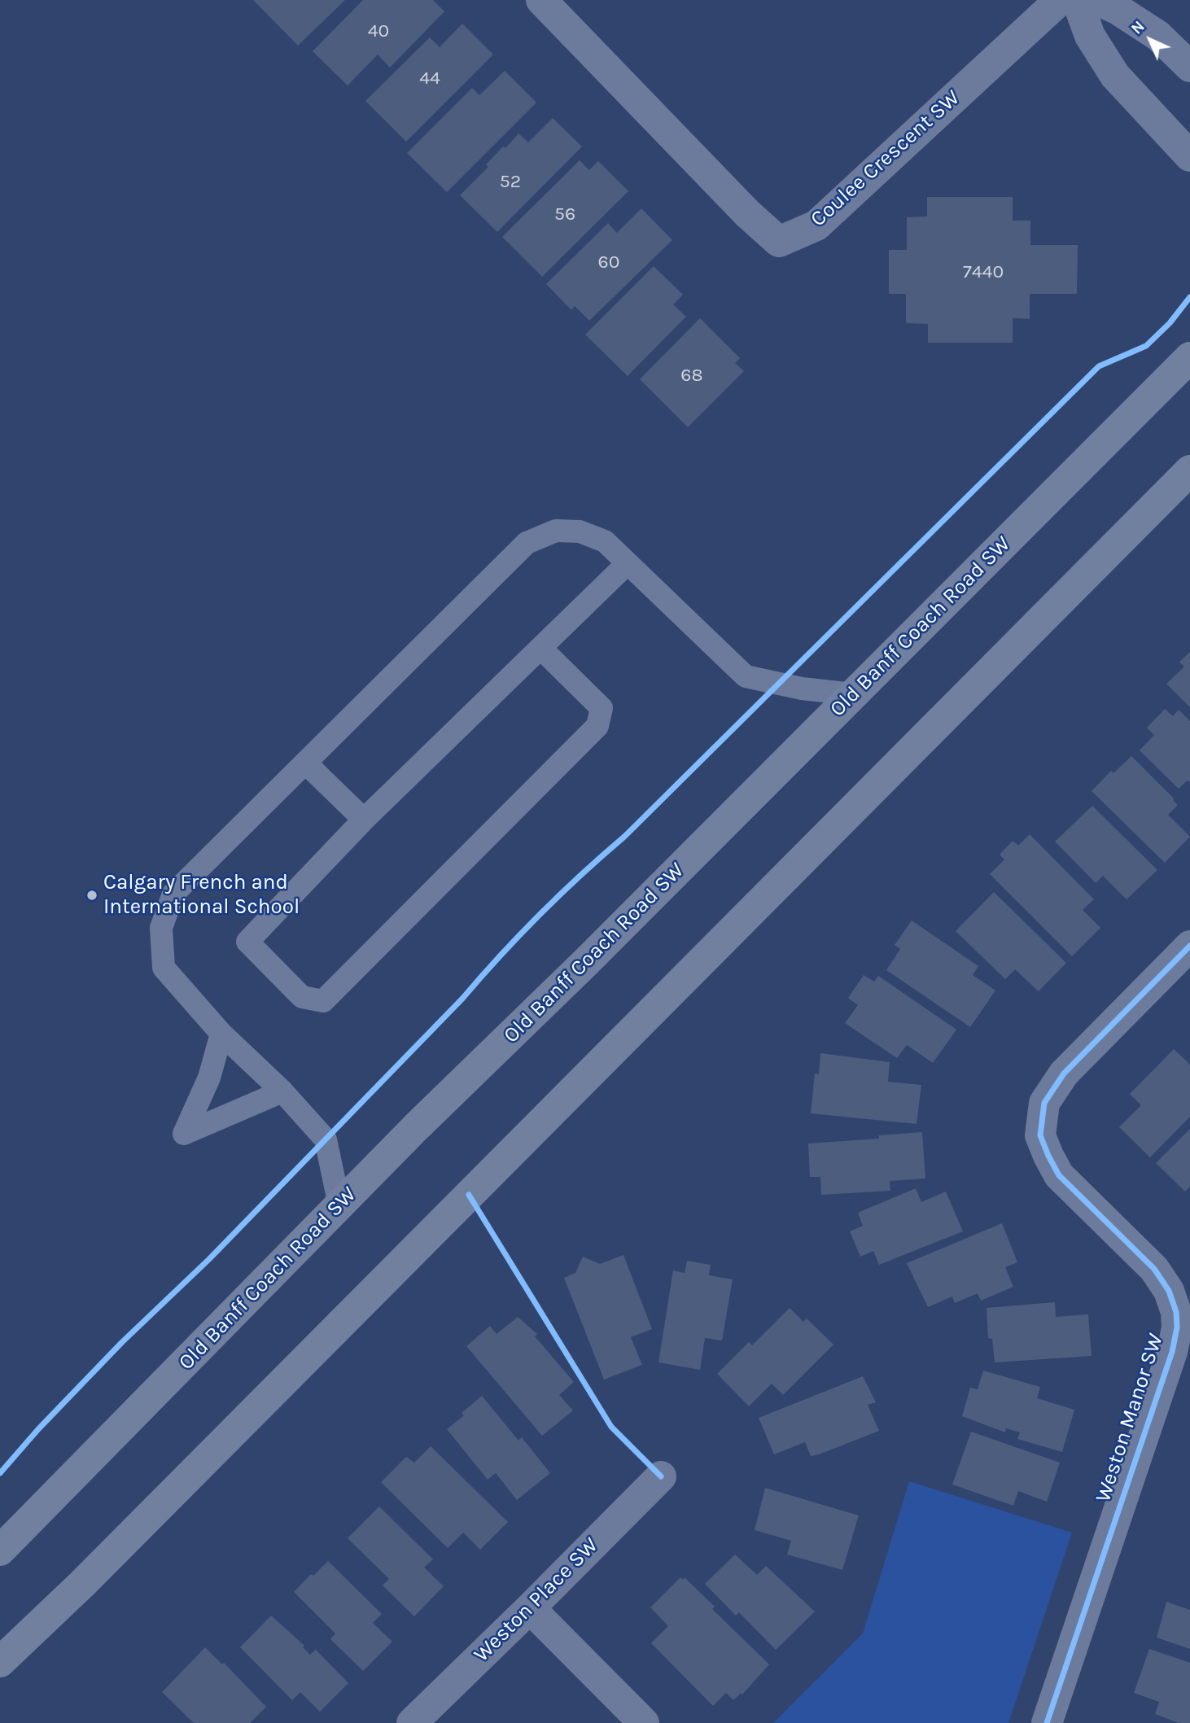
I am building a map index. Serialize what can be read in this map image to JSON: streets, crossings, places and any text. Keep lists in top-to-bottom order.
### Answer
{
  "streets": {
    "main road": ["Old Banff Coach Road SW"],
    "street": ["Coulee Crescent SW", "Weston Manor SW", "Weston Place SW"]
  },
  "places": ["Calgary French and International School"],
  "house_numbers": [
    "40",
    "44",
    "52",
    "56",
    "60",
    "7440",
    "68"
  ],
  "north": "top left"
}
